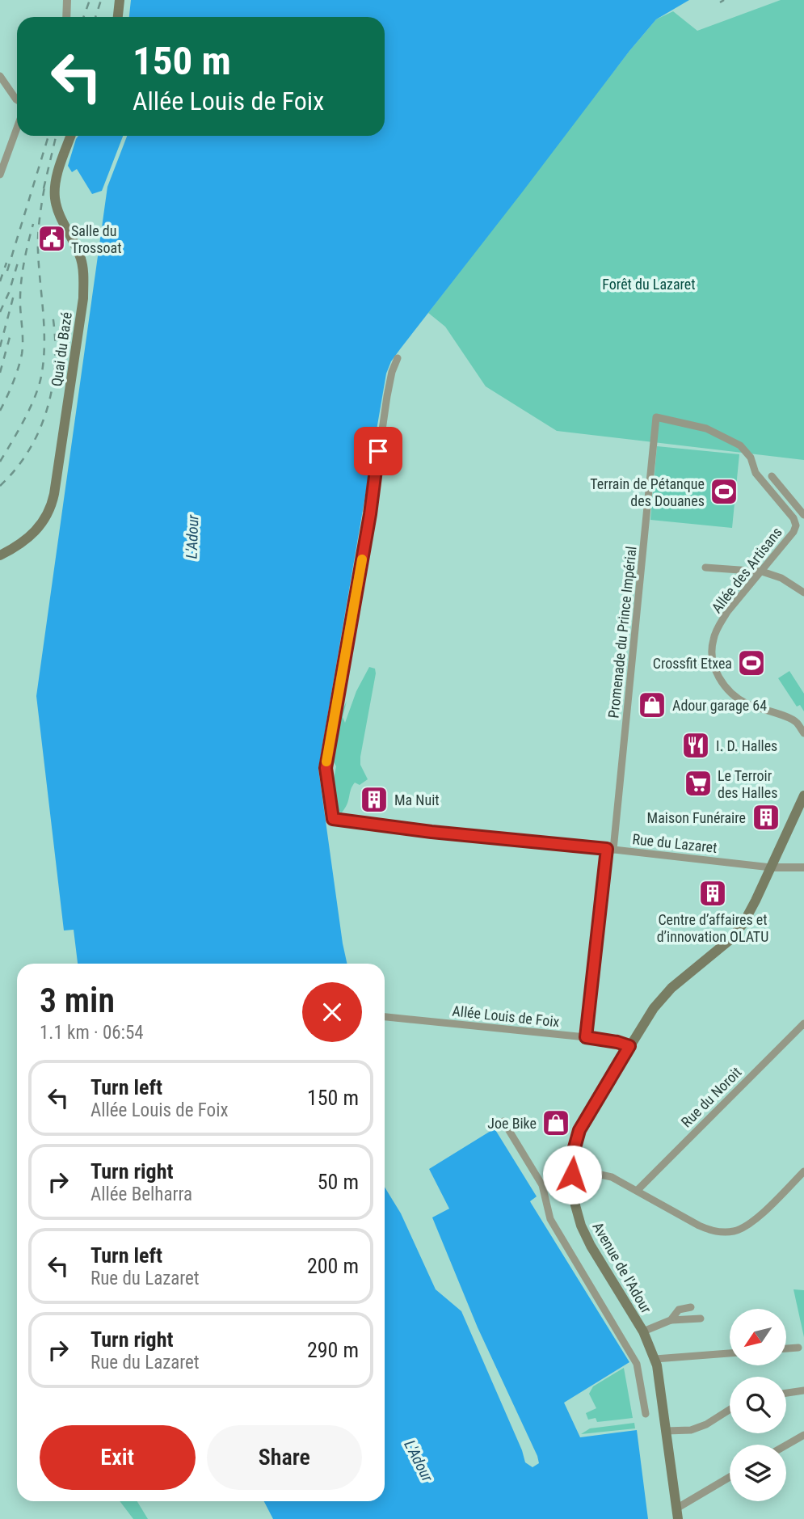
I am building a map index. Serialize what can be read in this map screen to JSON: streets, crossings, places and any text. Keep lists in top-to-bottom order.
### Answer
{
  "streets": {
    "main road": ["Quai du Bazé", "Avenue de l'Adour"],
    "street": [
      "Allée des Artisans",
      "Promenade du Prince Impérial",
      "Rue du Lazaret",
      "Allée Louis de Foix",
      "Rue du Noroit"
    ]
  },
  "crossings": [
    ["Allée des Artisans", "Promenade du Prince Impérial"],
    ["Promenade du Prince Impérial", "Rue du Lazaret"],
    ["Promenade du Prince Impérial", "Allée Louis de Foix"],
    ["Rue du Lazaret", "Avenue de l'Adour"],
    ["Allée Louis de Foix", "Avenue de l'Adour"]
  ],
  "water": ["L'Adour"],
  "parks": ["Forêt du Lazaret"],
  "places": {
    "public building": ["Salle du Trossoat"],
    "sports": ["Terrain de Pétanque des Douanes", "Crossfit Etxea"],
    "shop": ["Adour garage 64", "Joe Bike"],
    "restaurant": ["I. D. Halles"],
    "supermarket": ["Le Terroir des Halles"],
    "building": ["Ma Nuit", "Maison Funéraire", "Centre d’affaires et d’innovation OLATU"]
  },
  "north": "bottom left",
  "page": {
    "turn": ["150 m", "Allée Louis de Foix"],
    "heading": ["3 min", "1.1 km · 06:54"],
    "list": [
      {
        "name": "Turn left",
        "note": "Allée Louis de Foix",
        "value": "150 m"
      },
      {
        "name": "Turn right",
        "note": "Allée Belharra",
        "value": "50 m"
      },
      {
        "name": "Turn left",
        "note": "Rue du Lazaret",
        "value": "200 m"
      },
      {
        "name": "Turn right",
        "note": "Rue du Lazaret",
        "value": "290 m"
      }
    ],
    "buttons": ["Exit", "Share"]
  }
}
